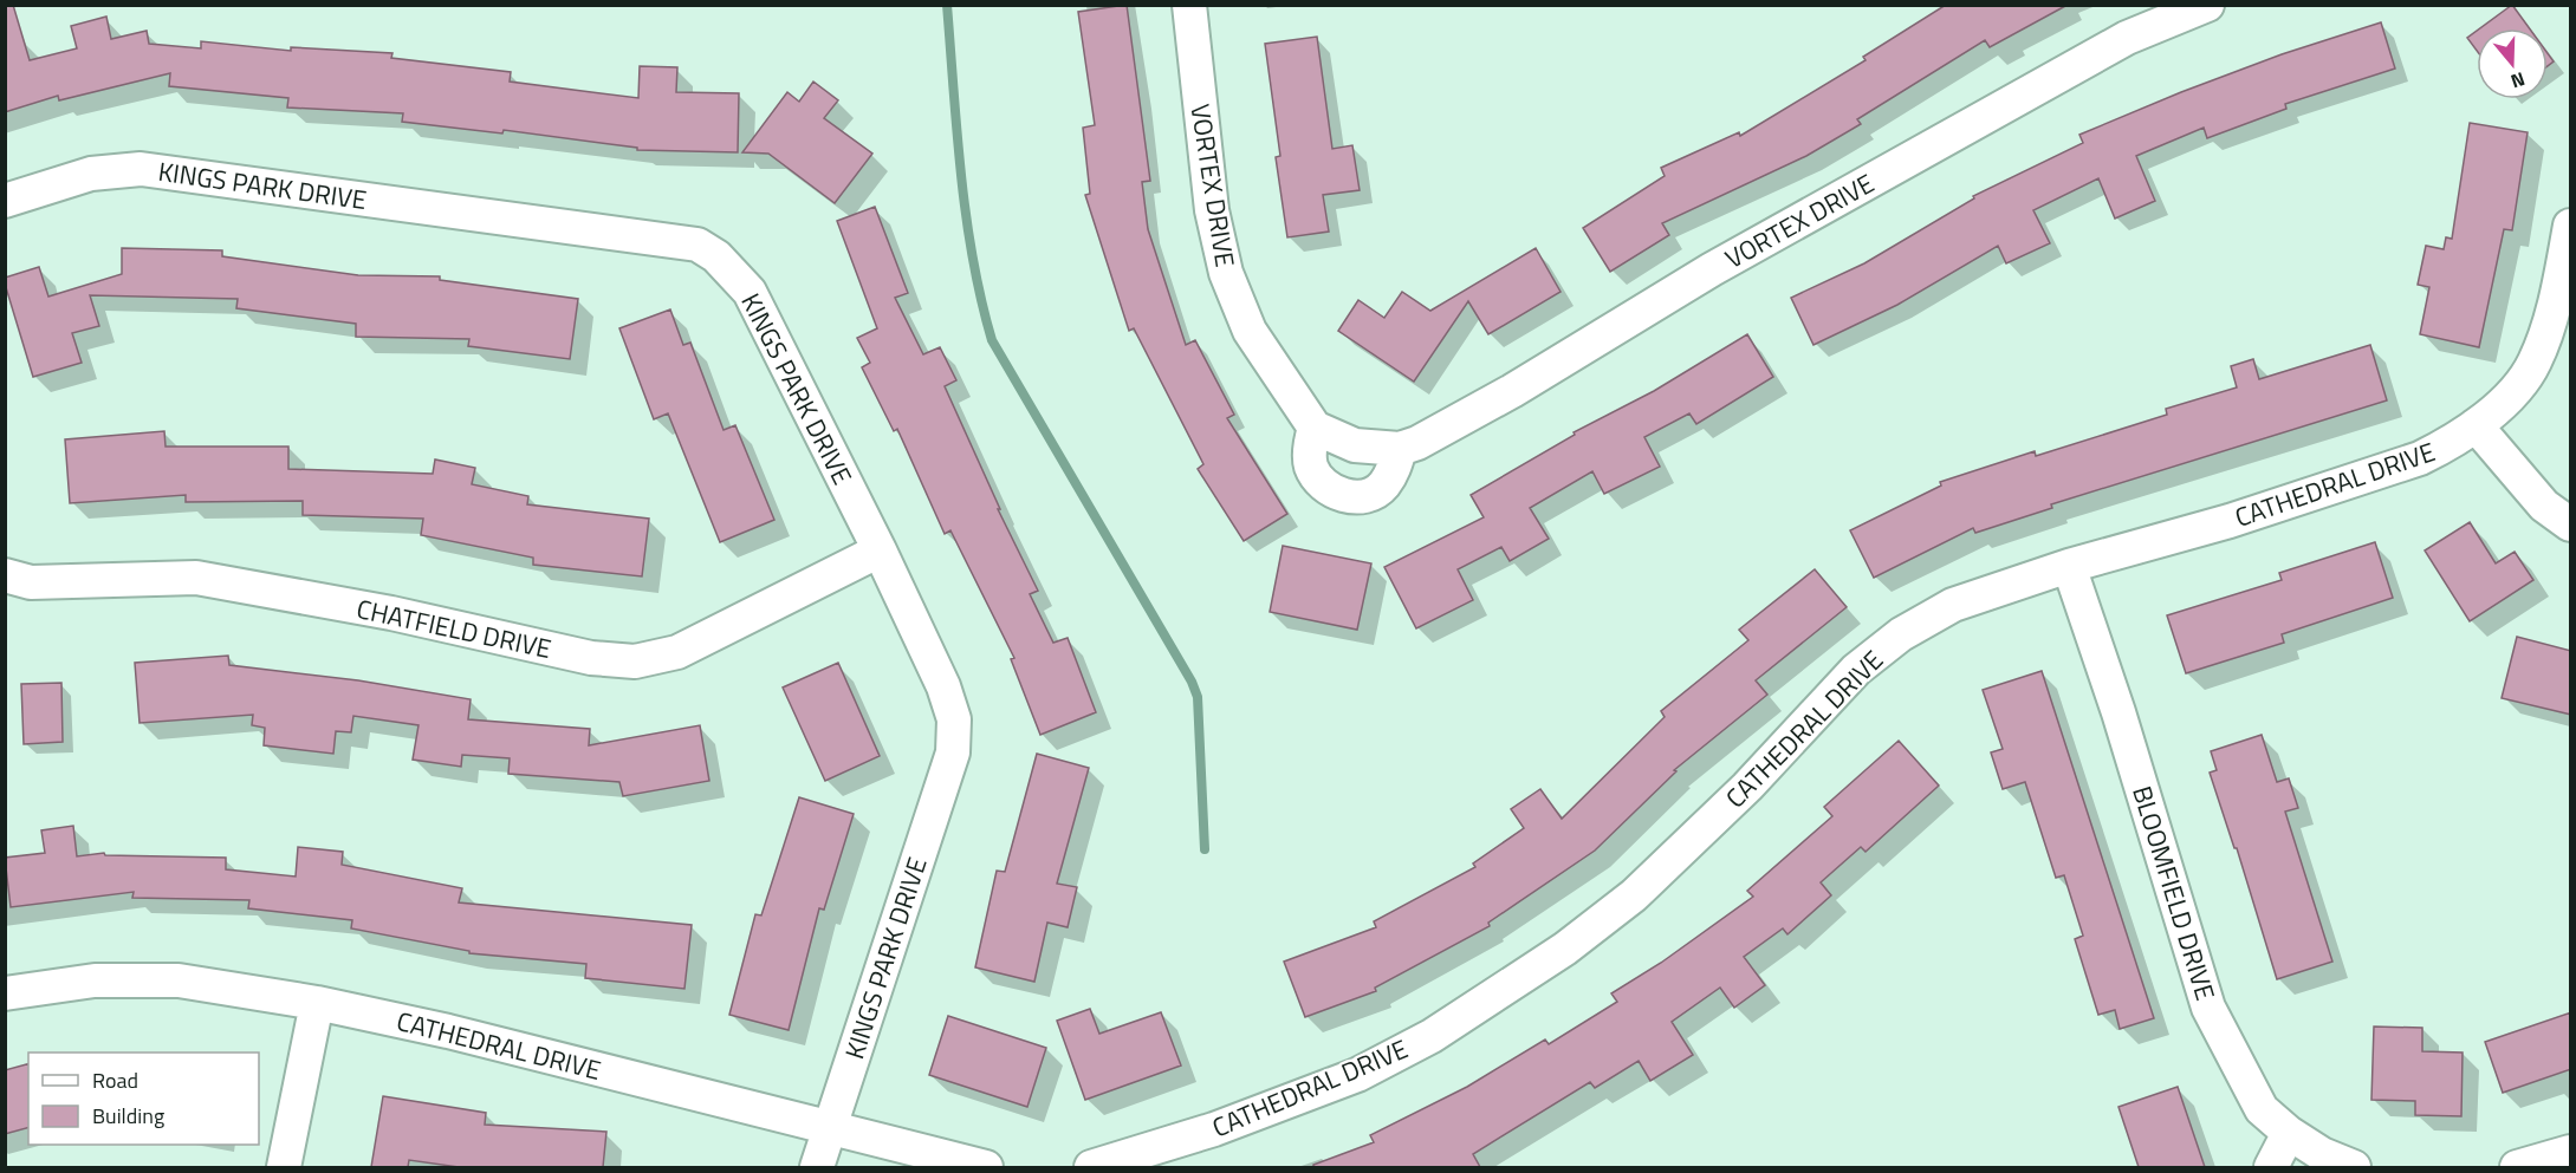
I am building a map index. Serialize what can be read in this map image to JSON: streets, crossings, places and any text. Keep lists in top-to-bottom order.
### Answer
{
  "streets": {
    "street": [
      "KINGS PARK DRIVE",
      "VORTEX DRIVE",
      "CATHEDRAL DRIVE",
      "CHATFIELD DRIVE",
      "BLOOMFIELD DRIVE"
    ]
  },
  "crossings": [
    ["KINGS PARK DRIVE", "CATHEDRAL DRIVE"],
    ["KINGS PARK DRIVE", "CHATFIELD DRIVE"],
    ["CATHEDRAL DRIVE", "BLOOMFIELD DRIVE"]
  ],
  "legend": ["Road", "Building"],
  "north": "bottom"
}
